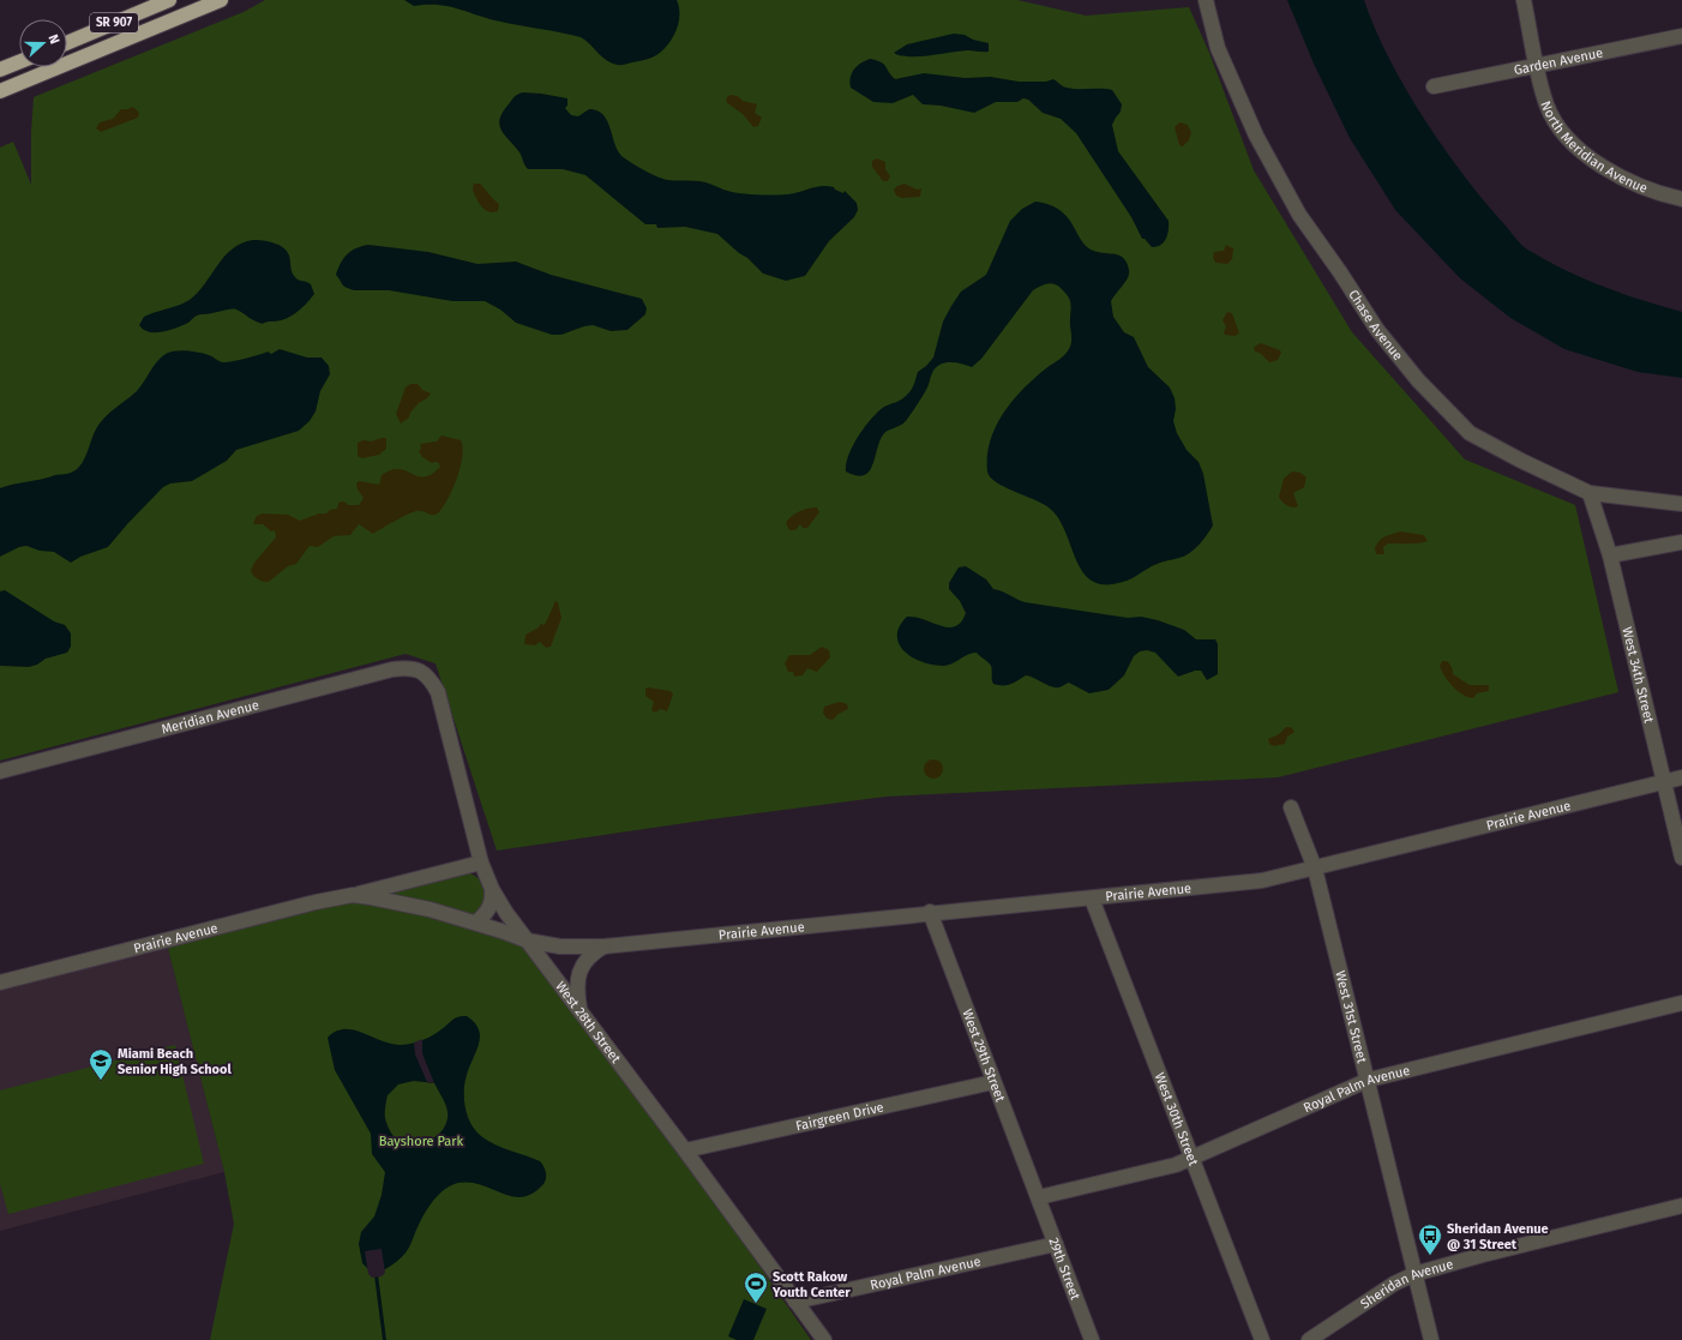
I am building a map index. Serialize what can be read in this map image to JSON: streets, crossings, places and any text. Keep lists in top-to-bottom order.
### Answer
{
  "streets": {
    "highway": ["SR 907"],
    "street": [
      "Garden Avenue",
      "North Meridian Avenue",
      "Chase Avenue",
      "West 34th Street",
      "Meridian Avenue",
      "Prairie Avenue",
      "West 31st Street",
      "West 28th Street",
      "West 29th Street",
      "Royal Palm Avenue",
      "Fairgreen Drive",
      "West 30th Street",
      "29th Street",
      "Sheridan Avenue"
    ]
  },
  "crossings": [
    ["Garden Avenue", "North Meridian Avenue"],
    ["Chase Avenue", "West 34th Street"],
    ["West 34th Street", "Prairie Avenue"],
    ["Meridian Avenue", "West 28th Street"],
    ["Prairie Avenue", "West 31st Street"],
    ["Prairie Avenue", "West 28th Street"],
    ["Prairie Avenue", "West 29th Street"],
    ["Prairie Avenue", "West 30th Street"],
    ["West 31st Street", "Royal Palm Avenue"],
    ["West 31st Street", "Sheridan Avenue"],
    ["West 28th Street", "Royal Palm Avenue"],
    ["West 28th Street", "Fairgreen Drive"],
    ["West 29th Street", "Royal Palm Avenue"],
    ["West 29th Street", "Fairgreen Drive"],
    ["West 29th Street", "29th Street"],
    ["Royal Palm Avenue", "West 30th Street"],
    ["Royal Palm Avenue", "29th Street"]
  ],
  "parks": ["Bayshore Park"],
  "places": {
    "school or university": ["Miami Beach Senior High School"],
    "bus stop": ["Sheridan Avenue @ 31 Street"],
    "sports": ["Scott Rakow Youth Center"]
  },
  "north": "right"
}
